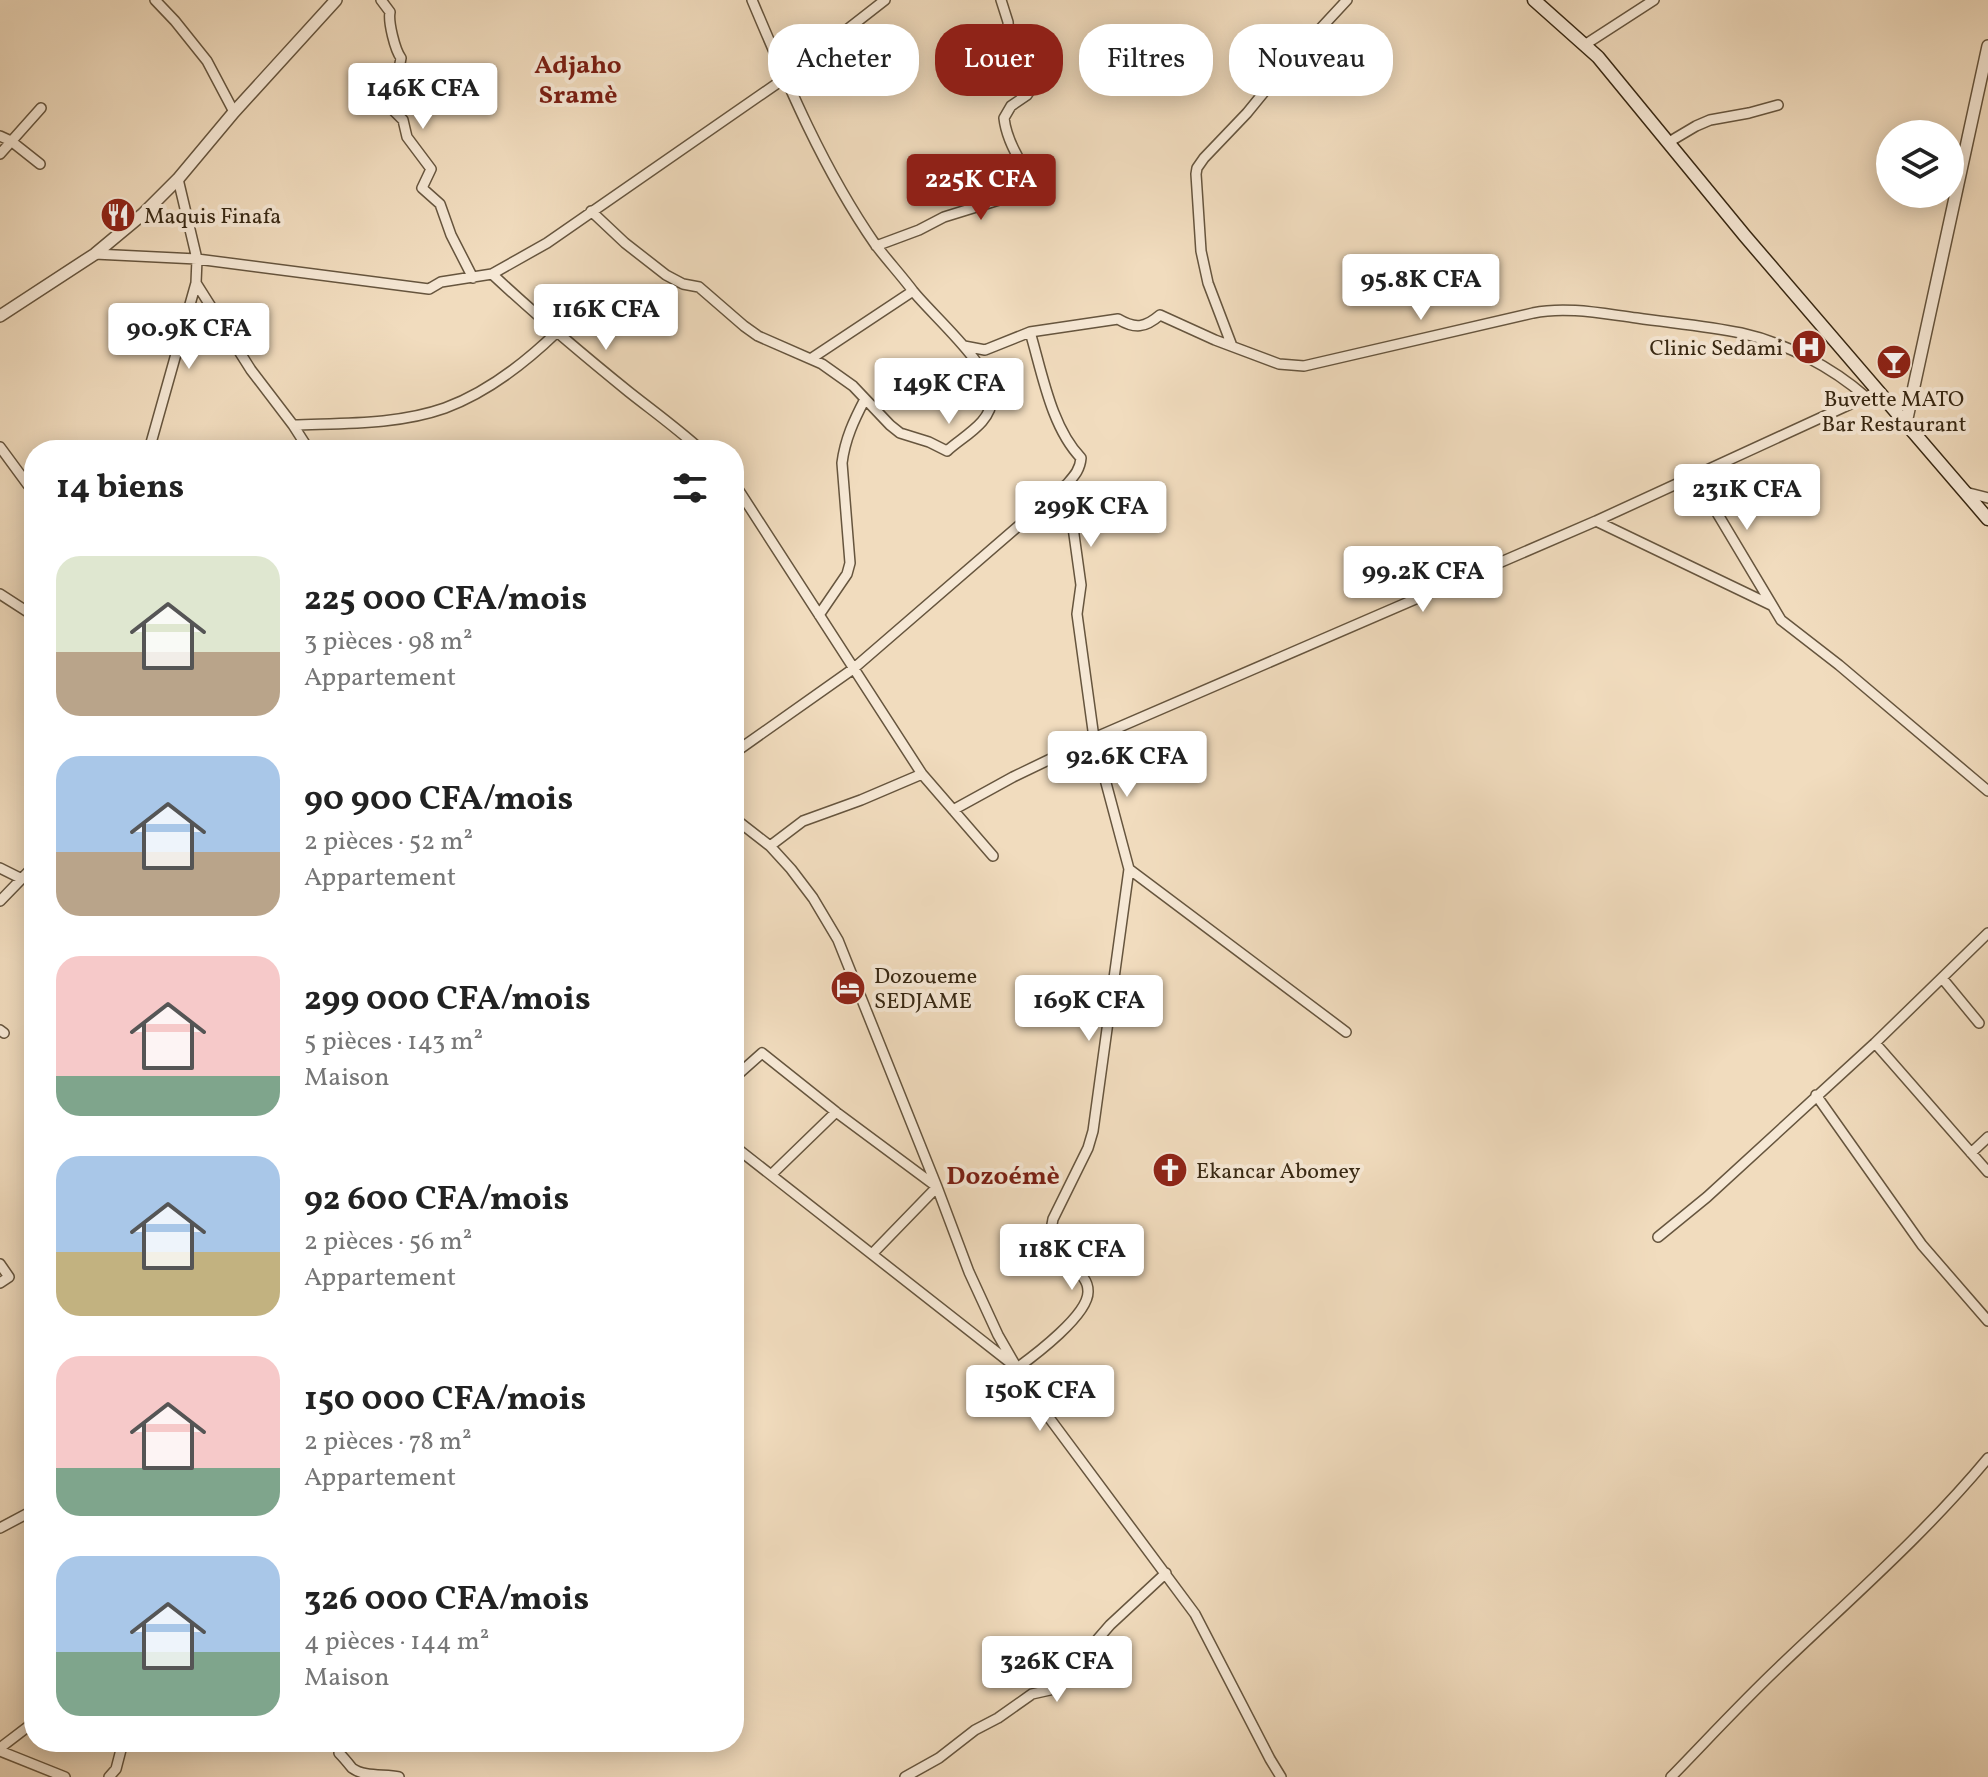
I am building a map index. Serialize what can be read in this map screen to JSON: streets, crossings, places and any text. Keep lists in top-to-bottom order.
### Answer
{
  "districts": ["Adjaho Sramè", "Dozoémè"],
  "places": {
    "restaurant": ["Maquis Finafa"],
    "hospital": ["Clinic Sedami"],
    "bar": ["Buvette MATO Bar Restaurant"],
    "hotel": ["Dozoueme SEDJAME"],
    "church": ["Ekancar Abomey"]
  },
  "page": {
    "chip": [
      "Acheter",
      "Louer",
      "Filtres",
      "Nouveau"
    ],
    "price": [
      "146K CFA",
      "225K CFA",
      "95.8K CFA",
      "116K CFA",
      "90.9K CFA",
      "149K CFA",
      "231K CFA",
      "299K CFA",
      "99.2K CFA",
      "92.6K CFA",
      "169K CFA",
      "118K CFA",
      "150K CFA",
      "326K CFA"
    ],
    "heading": "14 biens",
    "list": [
      {
        "name": "225 000 CFA/mois",
        "note": "3 pièces · 98 m² · Appartement"
      },
      {
        "name": "90 900 CFA/mois",
        "note": "2 pièces · 52 m² · Appartement"
      },
      {
        "name": "299 000 CFA/mois",
        "note": "5 pièces · 143 m² · Maison"
      },
      {
        "name": "92 600 CFA/mois",
        "note": "2 pièces · 56 m² · Appartement"
      },
      {
        "name": "150 000 CFA/mois",
        "note": "2 pièces · 78 m² · Appartement"
      },
      {
        "name": "326 000 CFA/mois",
        "note": "4 pièces · 144 m² · Maison"
      }
    ]
  }
}
